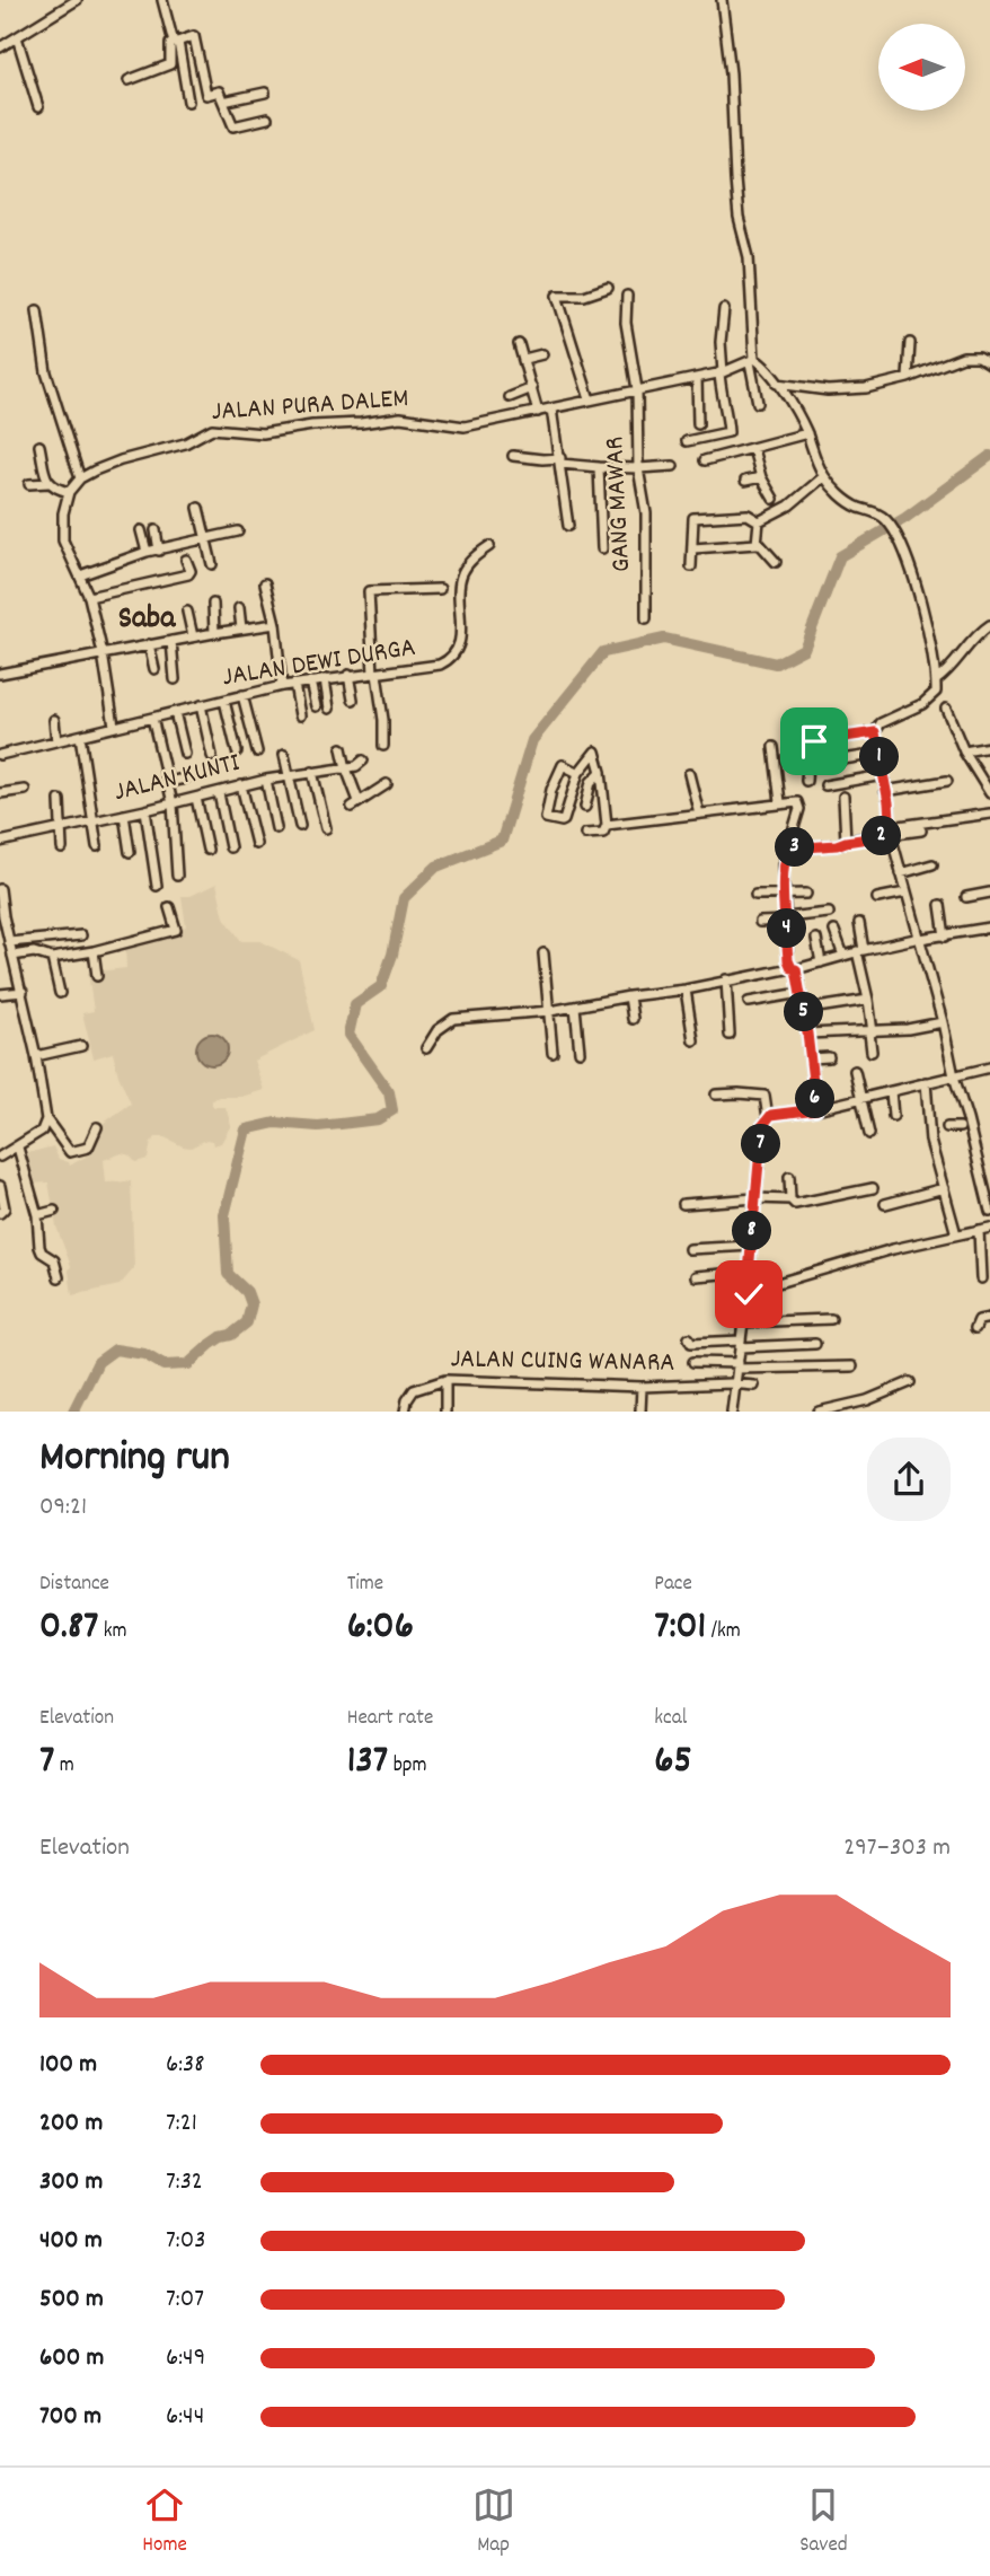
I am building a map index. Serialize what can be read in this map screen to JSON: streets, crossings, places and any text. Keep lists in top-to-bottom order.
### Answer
{
  "streets": {
    "street": [
      "JALAN PURA DALEM",
      "GANG MAWAR",
      "JALAN DEWI DURGA",
      "JALAN KUNTI",
      "JALAN CUING WANARA"
    ]
  },
  "crossings": [
    ["JALAN PURA DALEM", "GANG MAWAR"]
  ],
  "districts": ["Saba"],
  "north": "left",
  "page": {
    "pins": [
      "1",
      "2",
      "3",
      "4",
      "5",
      "6",
      "7",
      "8"
    ],
    "heading": ["Morning run", "09:21"],
    "stats": [
      ["Distance", "0.87 km"],
      ["Time", "6:06"],
      ["Pace", "7:01 /km"],
      ["Elevation", "7 m"],
      ["Heart rate", "137 bpm"],
      ["kcal", "65"]
    ],
    "chart": ["Elevation", "297–303 m"],
    "list": [
      {
        "name": "100 m",
        "note": "6:38"
      },
      {
        "name": "200 m",
        "note": "7:21"
      },
      {
        "name": "300 m",
        "note": "7:32"
      },
      {
        "name": "400 m",
        "note": "7:03"
      },
      {
        "name": "500 m",
        "note": "7:07"
      },
      {
        "name": "600 m",
        "note": "6:49"
      },
      {
        "name": "700 m",
        "note": "6:44"
      }
    ],
    "tabs": ["Home", "Map", "Saved"]
  }
}
